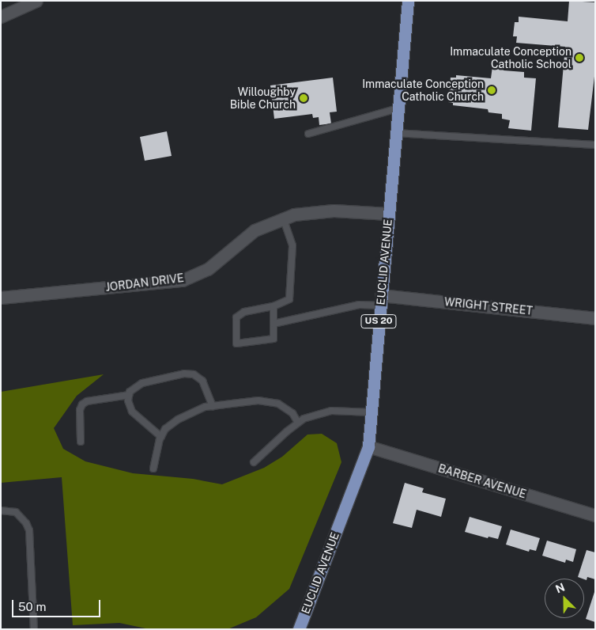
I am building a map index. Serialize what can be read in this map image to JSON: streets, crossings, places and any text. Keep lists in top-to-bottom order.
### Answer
{
  "streets": {
    "main road": ["EUCLID AVENUE", "US 20"],
    "street": ["JORDAN DRIVE", "WRIGHT STREET", "BARBER AVENUE"]
  },
  "crossings": [
    ["EUCLID AVENUE", "JORDAN DRIVE"],
    ["EUCLID AVENUE", "WRIGHT STREET"],
    ["EUCLID AVENUE", "BARBER AVENUE"]
  ],
  "places": ["Immaculate Conception Catholic School", "Immaculate Conception Catholic Church", "Willoughby Bible Church"],
  "scale_bar": "50 m",
  "north": "top left"
}
